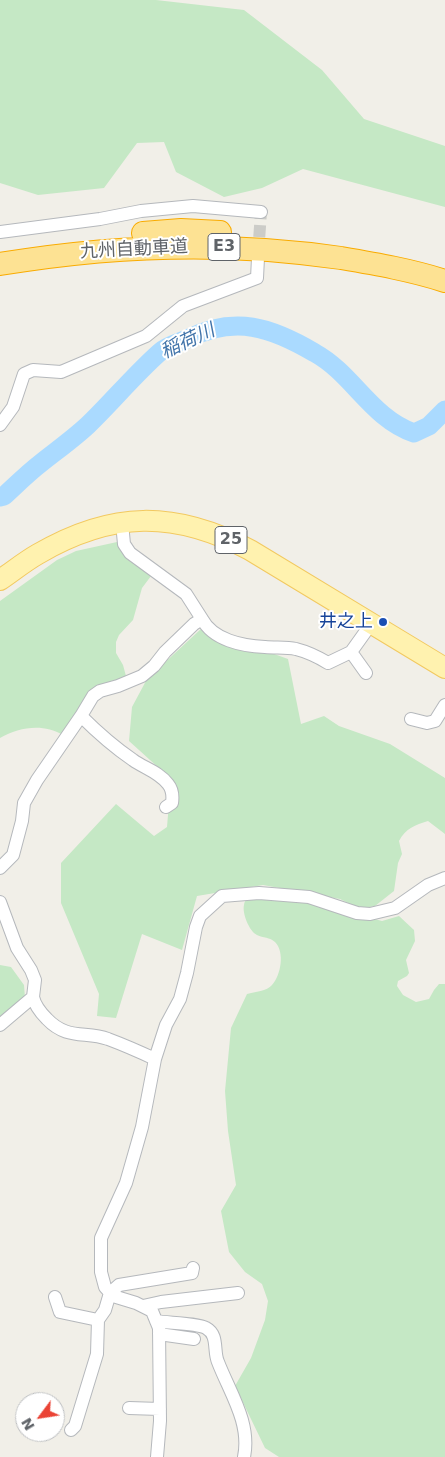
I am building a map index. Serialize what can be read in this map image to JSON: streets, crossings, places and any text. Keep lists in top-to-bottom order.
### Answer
{
  "streets": {
    "highway": ["E3", "九州自動車道"],
    "main road": ["25"]
  },
  "water": ["稲荷川"],
  "places": ["井之上"],
  "north": "bottom left"
}
